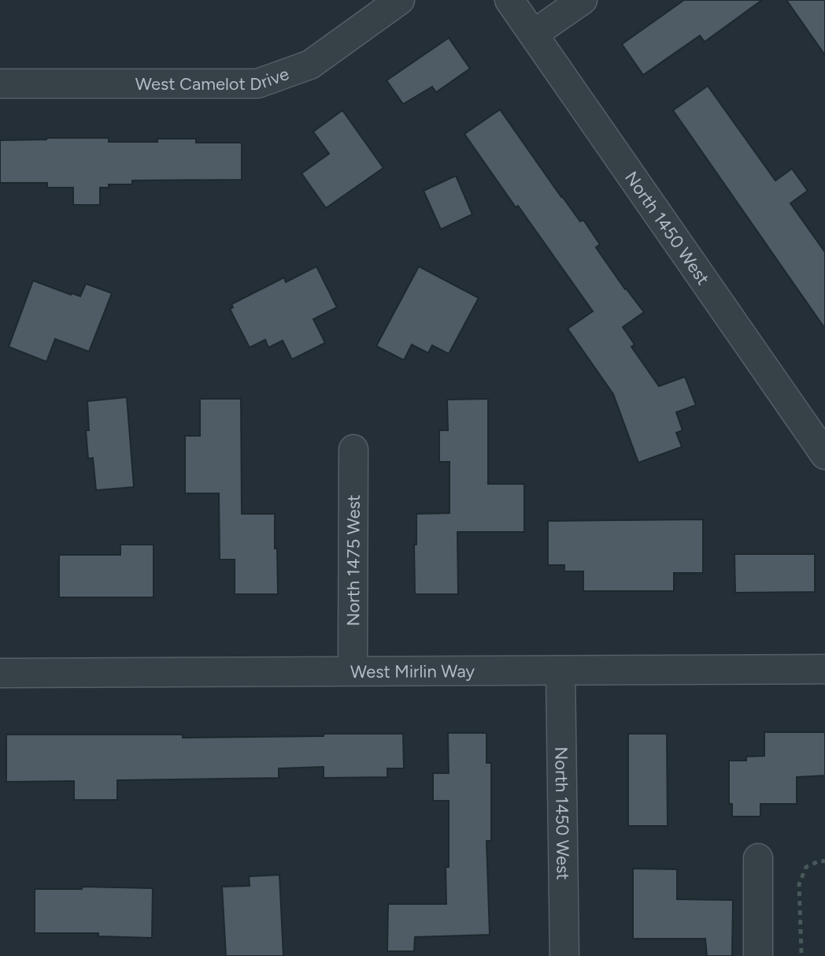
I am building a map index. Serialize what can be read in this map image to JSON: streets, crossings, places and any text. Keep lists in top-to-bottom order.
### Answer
{
  "streets": {
    "street": [
      "West Camelot Drive",
      "North 1450 West",
      "North 1475 West",
      "West Mirlin Way"
    ]
  },
  "crossings": [
    ["North 1450 West", "West Mirlin Way"],
    ["North 1475 West", "West Mirlin Way"]
  ]
}
